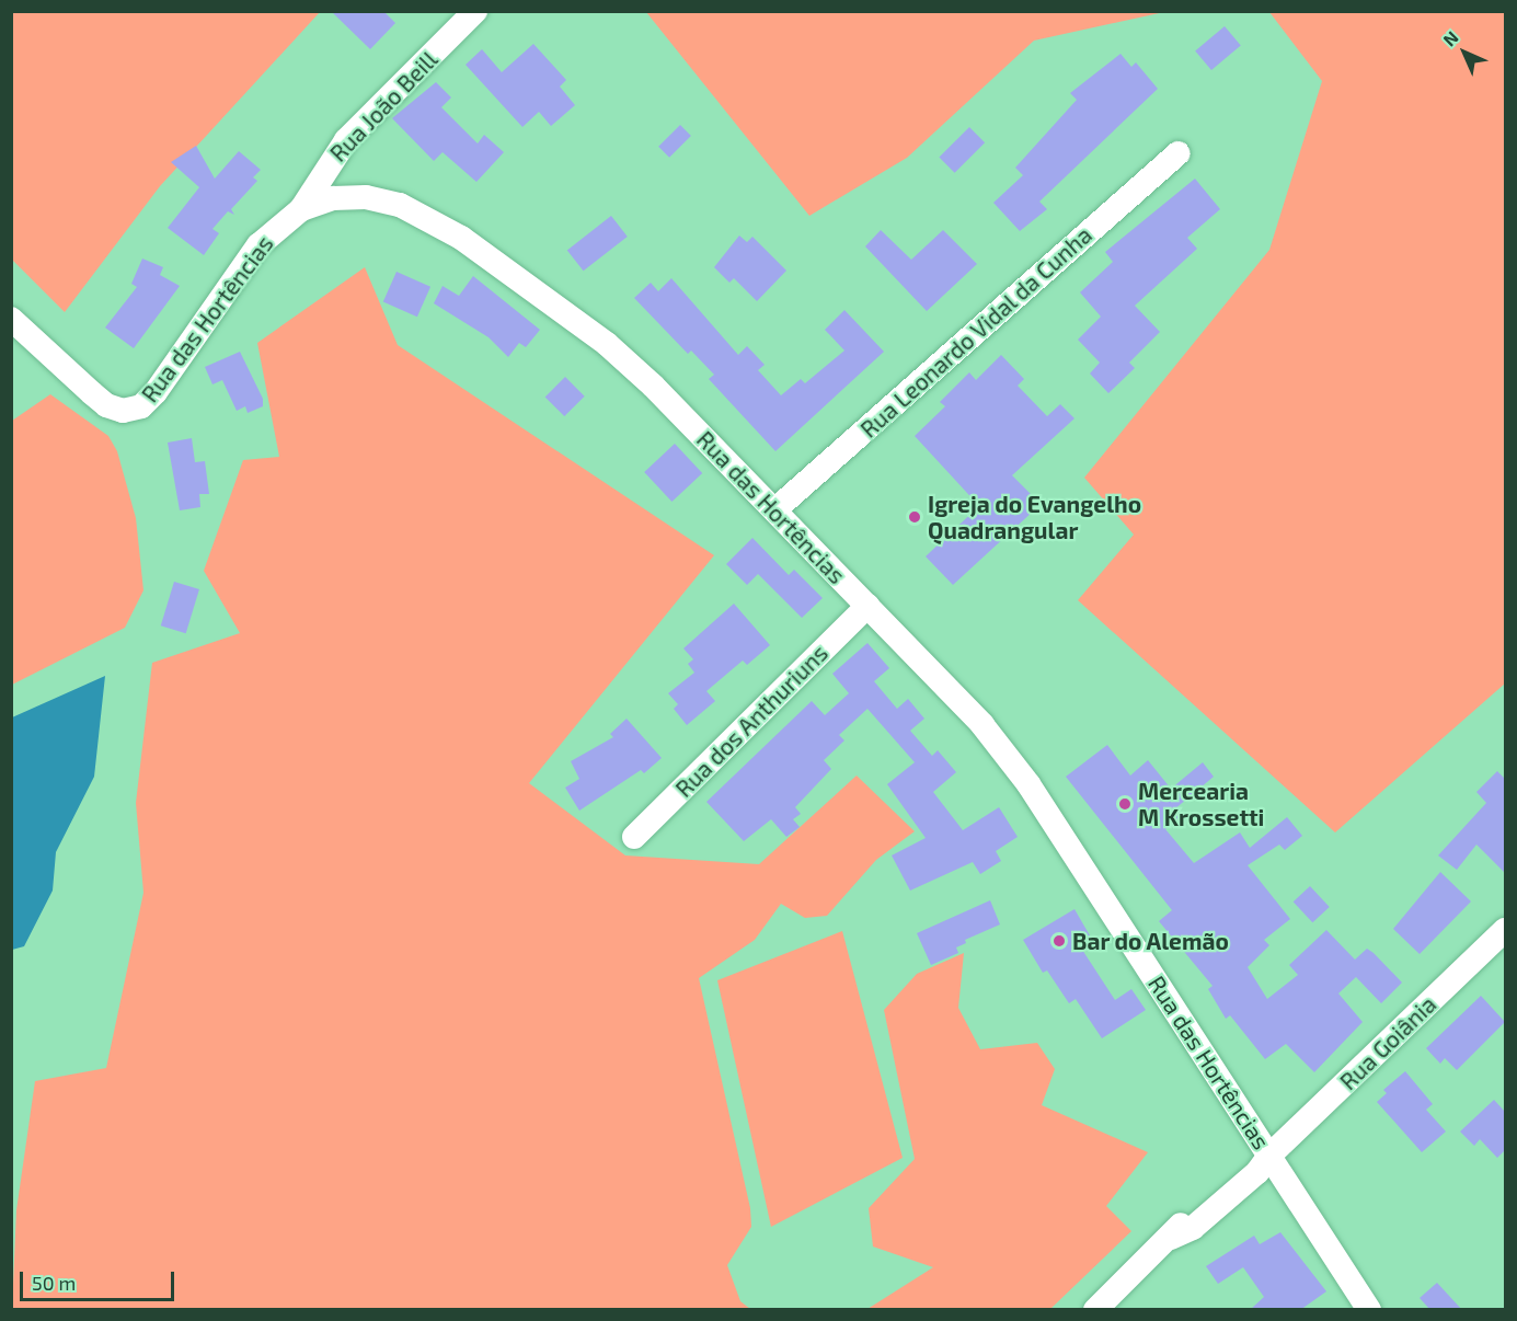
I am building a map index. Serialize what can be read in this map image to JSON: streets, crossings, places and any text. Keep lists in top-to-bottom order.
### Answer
{
  "streets": {
    "street": [
      "Rua João Beill",
      "Rua das Hortências",
      "Rua Leonardo Vidal da Cunha",
      "Rua dos Anthuriuns",
      "Rua Goiânia"
    ]
  },
  "crossings": [
    ["Rua João Beill", "Rua das Hortências"],
    ["Rua das Hortências", "Rua Leonardo Vidal da Cunha"],
    ["Rua das Hortências", "Rua dos Anthuriuns"],
    ["Rua das Hortências", "Rua Goiânia"]
  ],
  "places": ["Igreja do Evangelho Quadrangular", "Mercearia M Krossetti", "Bar do Alemão"],
  "scale_bar": "50 m",
  "north": "top left"
}
